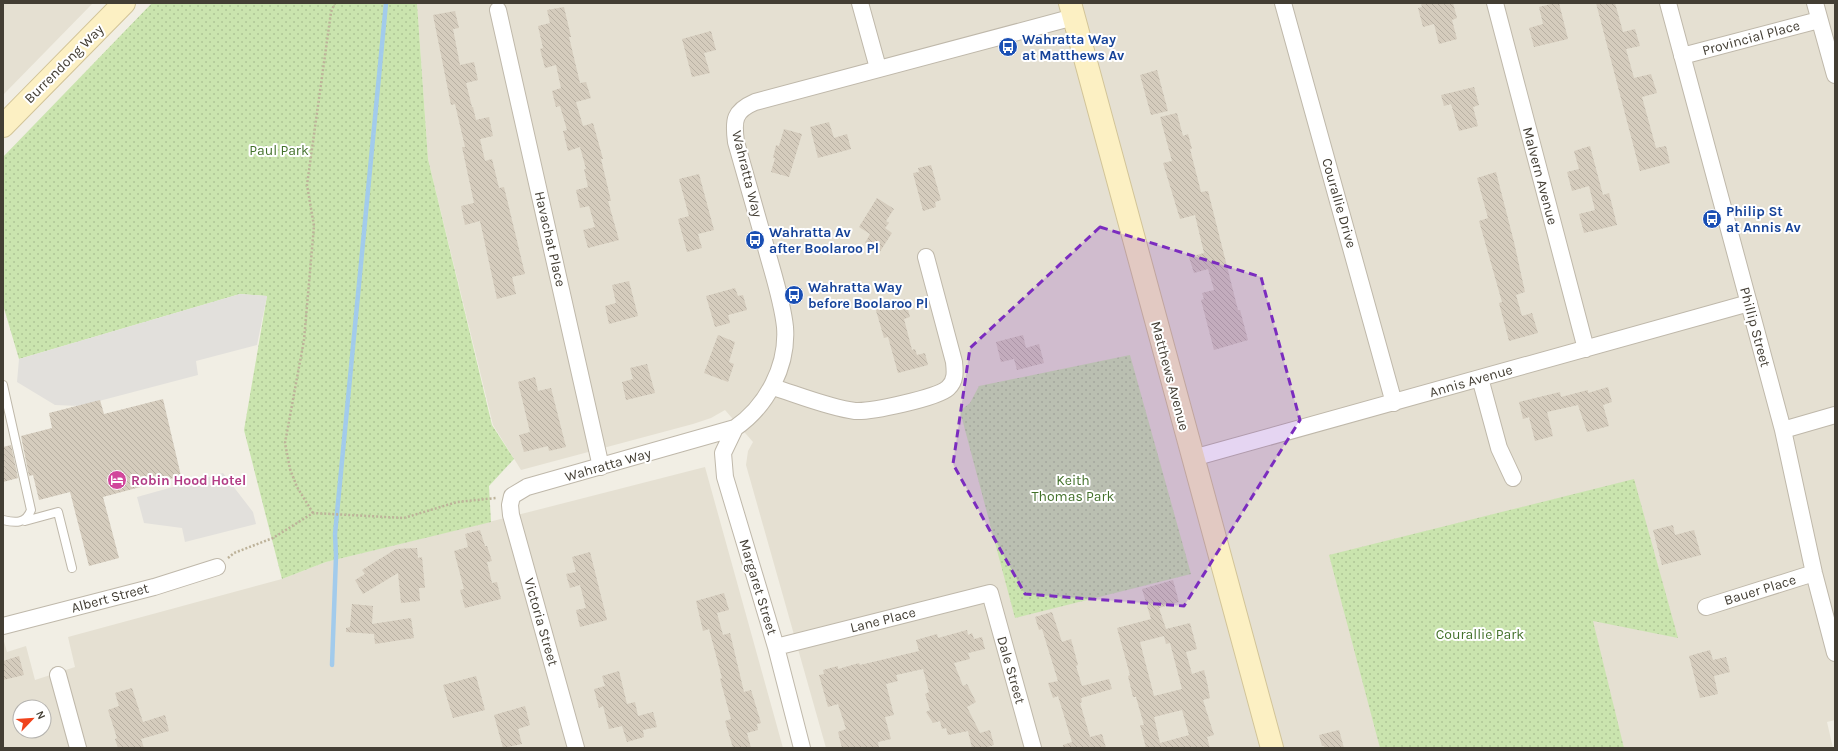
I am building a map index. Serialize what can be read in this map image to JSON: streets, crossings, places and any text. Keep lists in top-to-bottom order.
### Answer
{
  "streets": {
    "street": [
      "Provincial Place",
      "Burrendong Way",
      "Wahratta Way",
      "Malvern Avenue",
      "Courallie Drive",
      "Havachat Place",
      "Phillip Street",
      "Matthews Avenue",
      "Annis Avenue",
      "Margaret Street",
      "Bauer Place",
      "Albert Street",
      "Lane Place",
      "Victoria Street",
      "Dale Street"
    ]
  },
  "crossings": [
    ["Provincial Place", "Phillip Street"],
    ["Wahratta Way", "Havachat Place"],
    ["Wahratta Way", "Matthews Avenue"],
    ["Wahratta Way", "Margaret Street"],
    ["Wahratta Way", "Victoria Street"],
    ["Malvern Avenue", "Annis Avenue"],
    ["Courallie Drive", "Annis Avenue"],
    ["Phillip Street", "Annis Avenue"],
    ["Phillip Street", "Bauer Place"],
    ["Matthews Avenue", "Annis Avenue"],
    ["Margaret Street", "Lane Place"],
    ["Lane Place", "Dale Street"]
  ],
  "parks": ["Paul Park", "Keith Thomas Park", "Courallie Park"],
  "places": {
    "bus stop": [
      "Wahratta Way at Matthews Av",
      "Philip St at Annis Av",
      "Wahratta Av after Boolaroo Pl",
      "Wahratta Way before Boolaroo Pl"
    ],
    "hotel": ["Robin Hood Hotel"]
  },
  "north": "top right"
}
